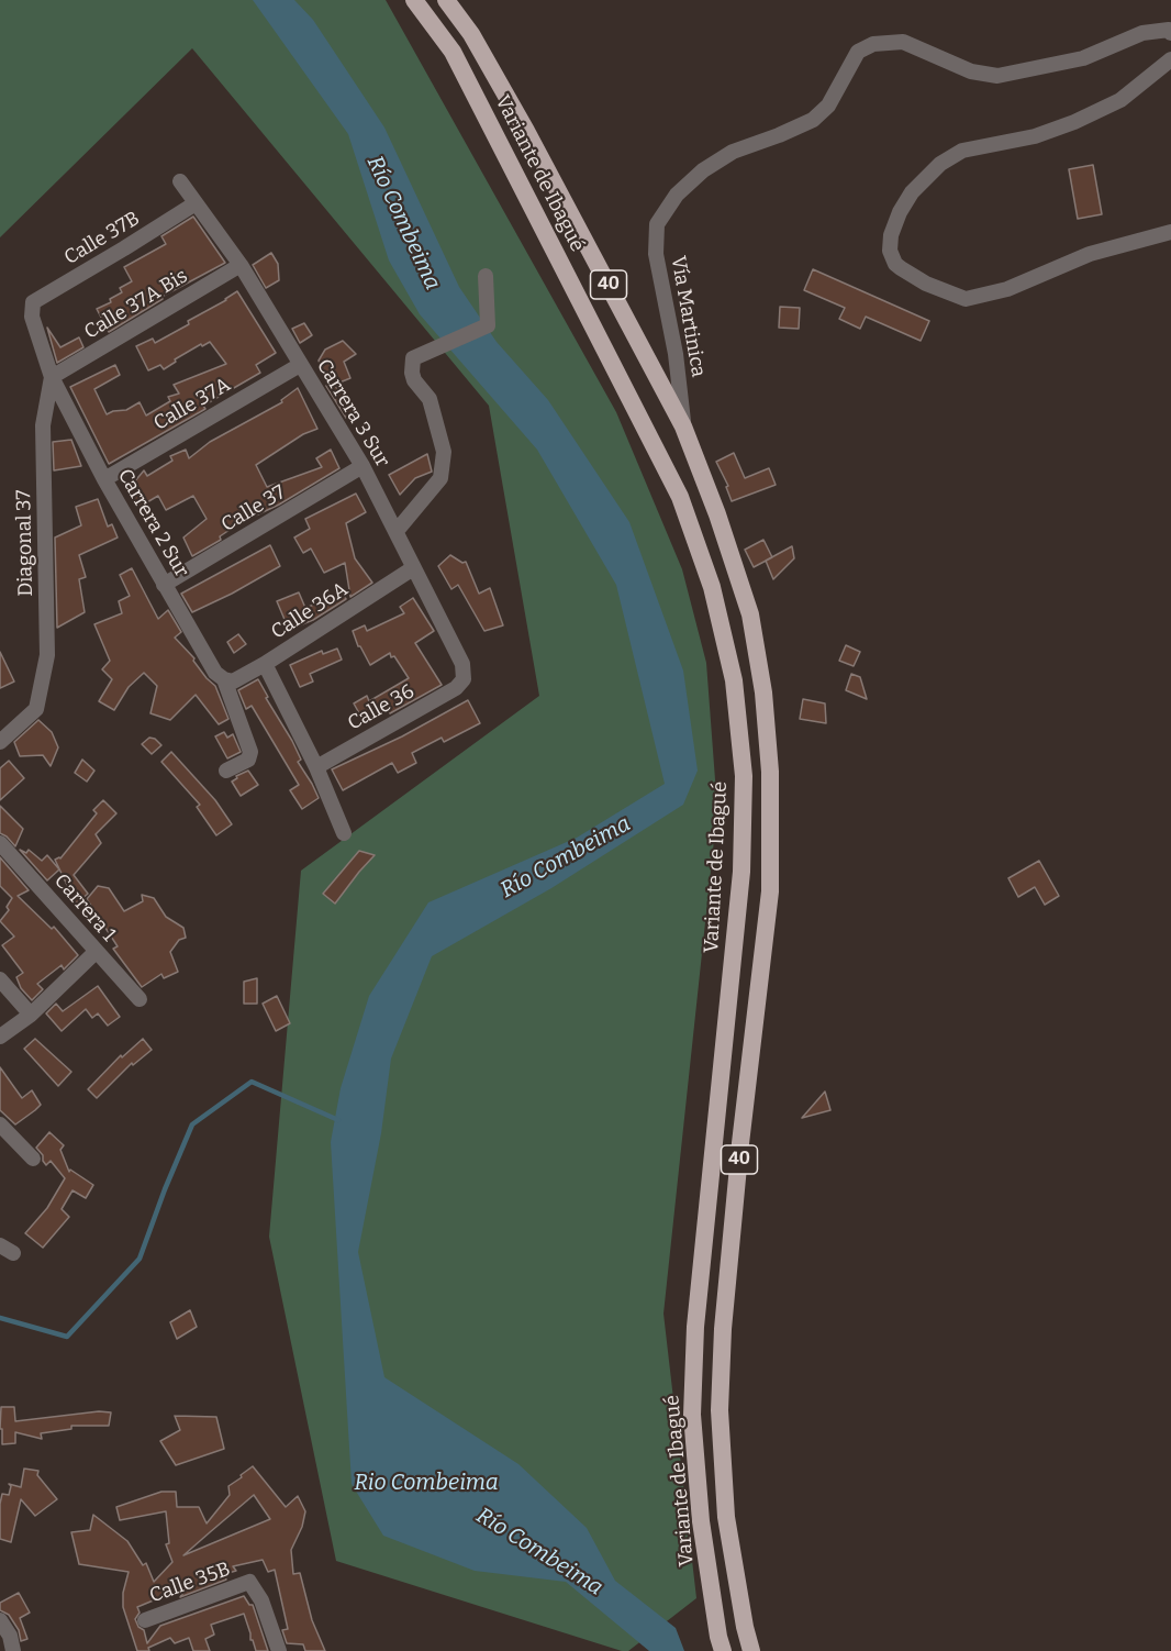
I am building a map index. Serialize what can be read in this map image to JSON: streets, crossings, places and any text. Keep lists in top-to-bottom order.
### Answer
{
  "streets": {
    "highway": ["Variante de Ibagué", "40"],
    "street": [
      "Calle 37B",
      "Calle 37A Bis",
      "Vía Martinica",
      "Calle 37A",
      "Carrera 3 Sur",
      "Calle 37",
      "Carrera 2 Sur",
      "Diagonal 37",
      "Calle 36A",
      "Calle 36",
      "Carrera 1",
      "Calle 35B"
    ]
  },
  "crossings": [
    ["Variante de Ibagué", "Vía Martinica"],
    ["Calle 37B", "Carrera 3 Sur"],
    ["Calle 37B", "Carrera 2 Sur"],
    ["Calle 37A Bis", "Carrera 3 Sur"],
    ["Calle 37A Bis", "Carrera 2 Sur"],
    ["Calle 37A Bis", "Diagonal 37"],
    ["Calle 37A", "Carrera 3 Sur"],
    ["Calle 37A", "Carrera 2 Sur"],
    ["Carrera 3 Sur", "Calle 37"],
    ["Carrera 3 Sur", "Calle 36A"],
    ["Carrera 3 Sur", "Calle 36"],
    ["Calle 37", "Carrera 2 Sur"],
    ["Carrera 2 Sur", "Diagonal 37"],
    ["Carrera 2 Sur", "Calle 36A"]
  ],
  "water": ["Río Combeima", "Rio Combeima"]
}
